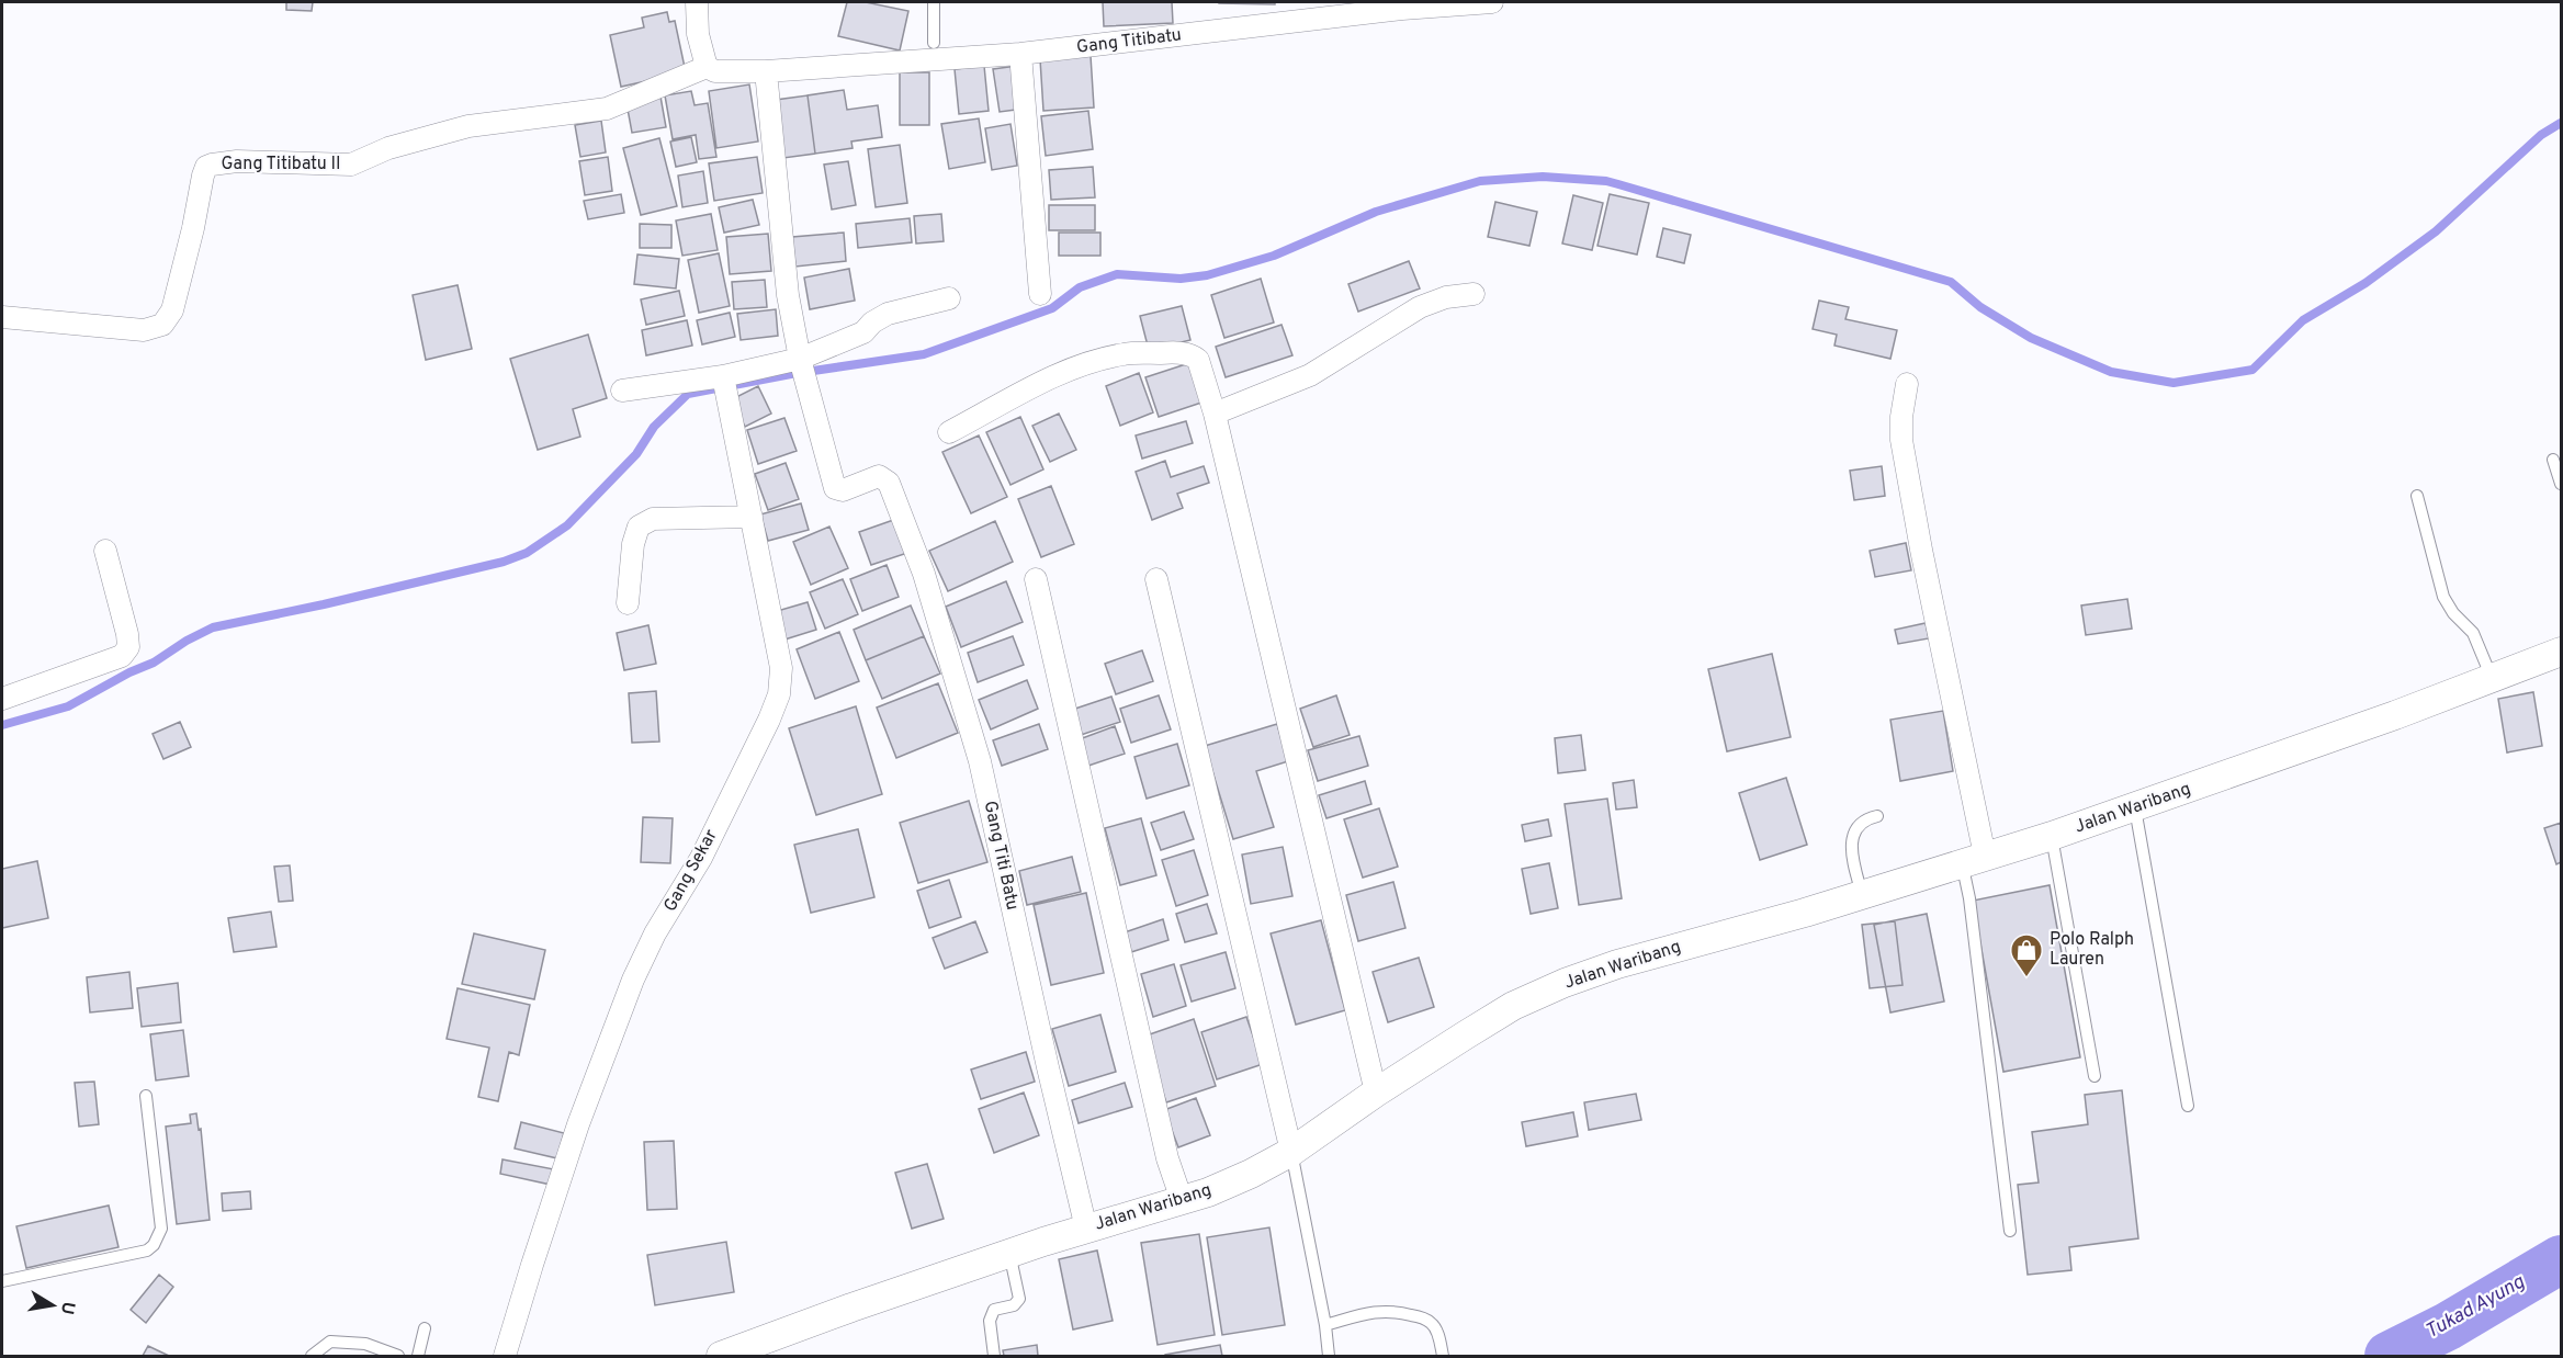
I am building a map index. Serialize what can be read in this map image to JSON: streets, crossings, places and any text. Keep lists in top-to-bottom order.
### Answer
{
  "streets": {
    "street": [
      "Gang Titibatu",
      "Gang Titibatu II",
      "Jalan Waribang",
      "Gang Titi Batu",
      "Gang Sekar"
    ]
  },
  "crossings": [
    ["Gang Titibatu", "Gang Titibatu II"],
    ["Jalan Waribang", "Gang Titi Batu"]
  ],
  "water": ["Tukad Ayung"],
  "places": {
    "shop": ["Polo Ralph Lauren"]
  },
  "north": "right"
}
